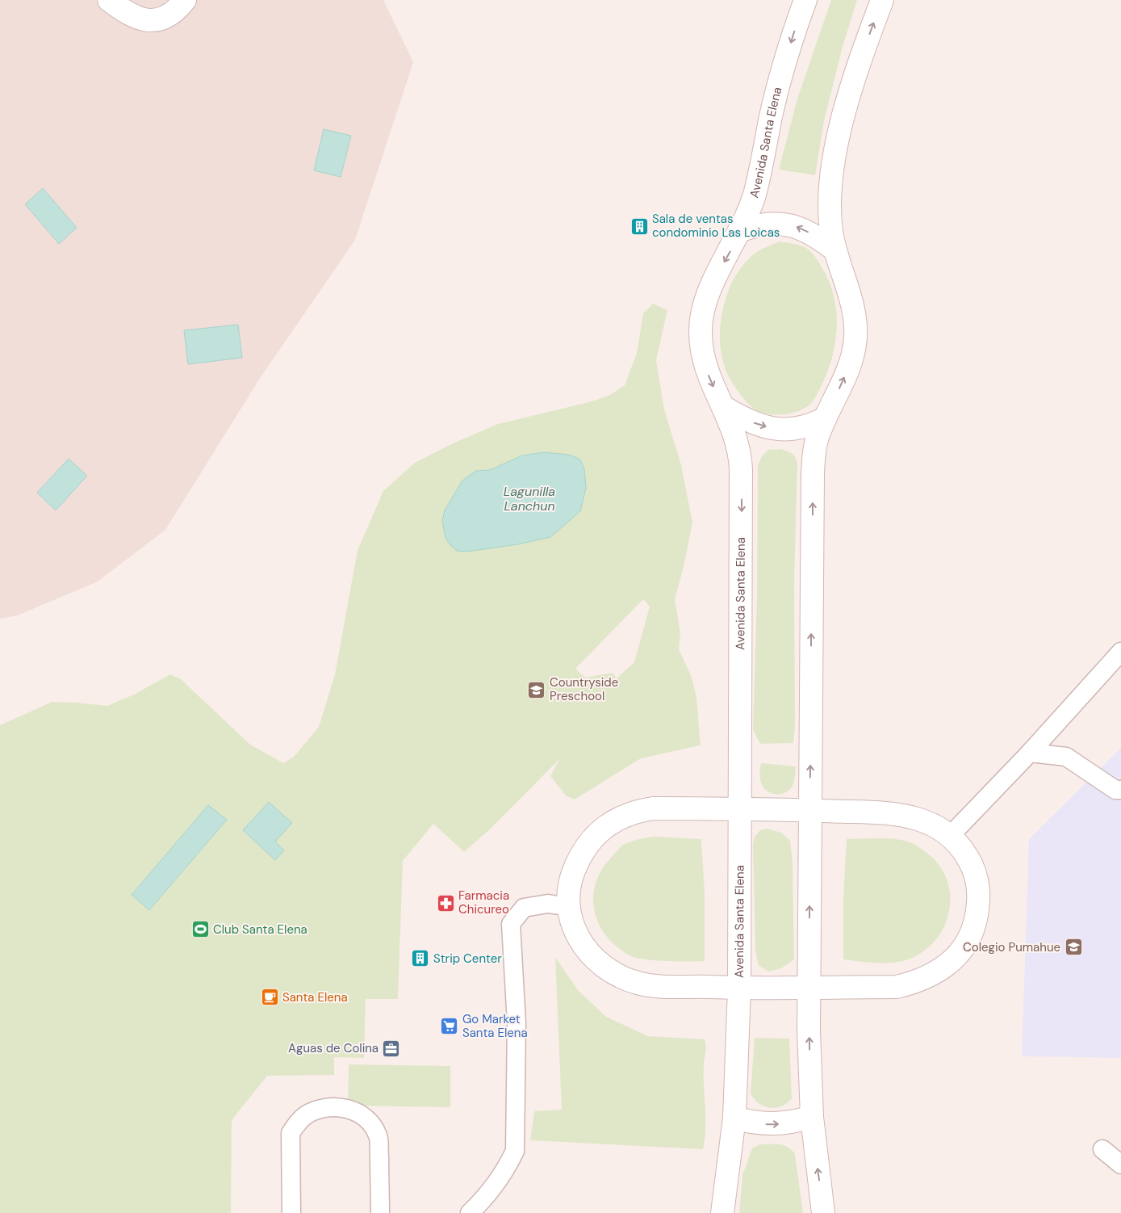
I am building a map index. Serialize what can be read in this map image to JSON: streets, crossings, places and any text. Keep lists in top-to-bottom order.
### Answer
{
  "streets": {
    "street": ["Avenida Santa Elena"]
  },
  "water": ["Lagunilla Lanchun"],
  "places": {
    "building": ["Sala de ventas condominio Las Loicas", "Strip Center"],
    "school or university": ["Countryside Preschool", "Colegio Pumahue"],
    "pharmacy": ["Farmacia Chicureo"],
    "sports": ["Club Santa Elena"],
    "cafe": ["Santa Elena"],
    "supermarket": ["Go Market Santa Elena"],
    "office": ["Aguas de Colina"]
  }
}
